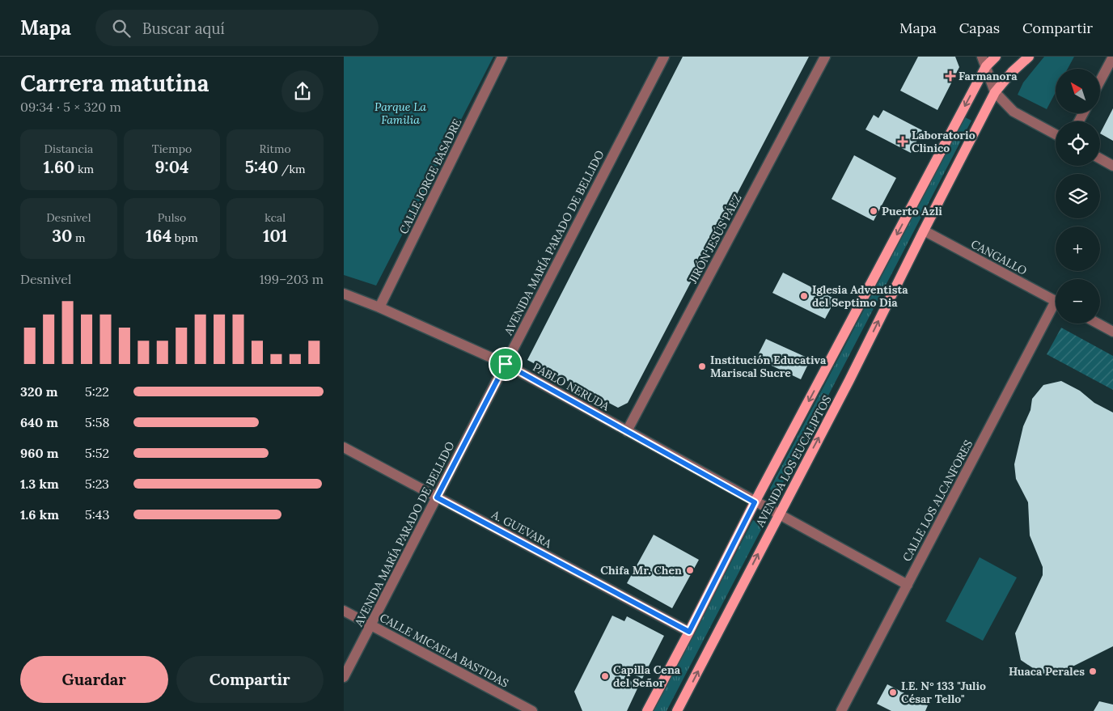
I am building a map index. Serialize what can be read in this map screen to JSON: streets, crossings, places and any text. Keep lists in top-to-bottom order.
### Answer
{
  "streets": {
    "main road": ["AVENIDA LOS EUCALIPTOS"],
    "street": [
      "CALLE JORGE BASADRE",
      "JIRÓN JESÚS PÁEZ",
      "AVENIDA MARÍA PARADO DE BELLIDO",
      "CANGALLO",
      "PABLO NERUDA",
      "CALLE LOS ALCANFORES",
      "A. GUEVARA",
      "CALLE MICAELA BASTIDAS"
    ]
  },
  "crossings": [
    ["CALLE JORGE BASADRE", "PABLO NERUDA"],
    ["JIRÓN JESÚS PÁEZ", "PABLO NERUDA"],
    ["AVENIDA MARÍA PARADO DE BELLIDO", "PABLO NERUDA"],
    ["AVENIDA MARÍA PARADO DE BELLIDO", "A. GUEVARA"],
    ["AVENIDA MARÍA PARADO DE BELLIDO", "CALLE MICAELA BASTIDAS"],
    ["CANGALLO", "AVENIDA LOS EUCALIPTOS"],
    ["PABLO NERUDA", "AVENIDA LOS EUCALIPTOS"],
    ["PABLO NERUDA", "CALLE LOS ALCANFORES"],
    ["AVENIDA LOS EUCALIPTOS", "A. GUEVARA"]
  ],
  "parks": ["Parque La Familia"],
  "places": {
    "health": ["Farmanora", "Laboratorio Clinico"],
    "other": [
      "Puerto Azli",
      "Iglesia Adventista del Septimo Dia",
      "Institución Educativa Mariscal Sucre",
      "Chifa Mr. Chen",
      "Huaca Perales",
      "Capilla Cena del Señor",
      "I.E. N° 133 \"Julio César Tello\""
    ]
  },
  "north": "top left",
  "page": {
    "header": "Mapa",
    "search": "Buscar aquí",
    "nav": ["Mapa", "Capas", "Compartir"],
    "heading": ["Carrera matutina", "09:34 · 5 × 320 m"],
    "map_buttons": ["+", "−"],
    "stats": [
      ["Distancia", "1.60 km"],
      ["Tiempo", "9:04"],
      ["Ritmo", "5:40 /km"],
      ["Desnivel", "30 m"],
      ["Pulso", "164 bpm"],
      ["kcal", "101"]
    ],
    "chart": ["Desnivel", "199–203 m"],
    "list": [
      {
        "name": "320 m",
        "note": "5:22"
      },
      {
        "name": "640 m",
        "note": "5:58"
      },
      {
        "name": "960 m",
        "note": "5:52"
      },
      {
        "name": "1.3 km",
        "note": "5:23"
      },
      {
        "name": "1.6 km",
        "note": "5:43"
      }
    ],
    "buttons": ["Guardar", "Compartir"]
  }
}
